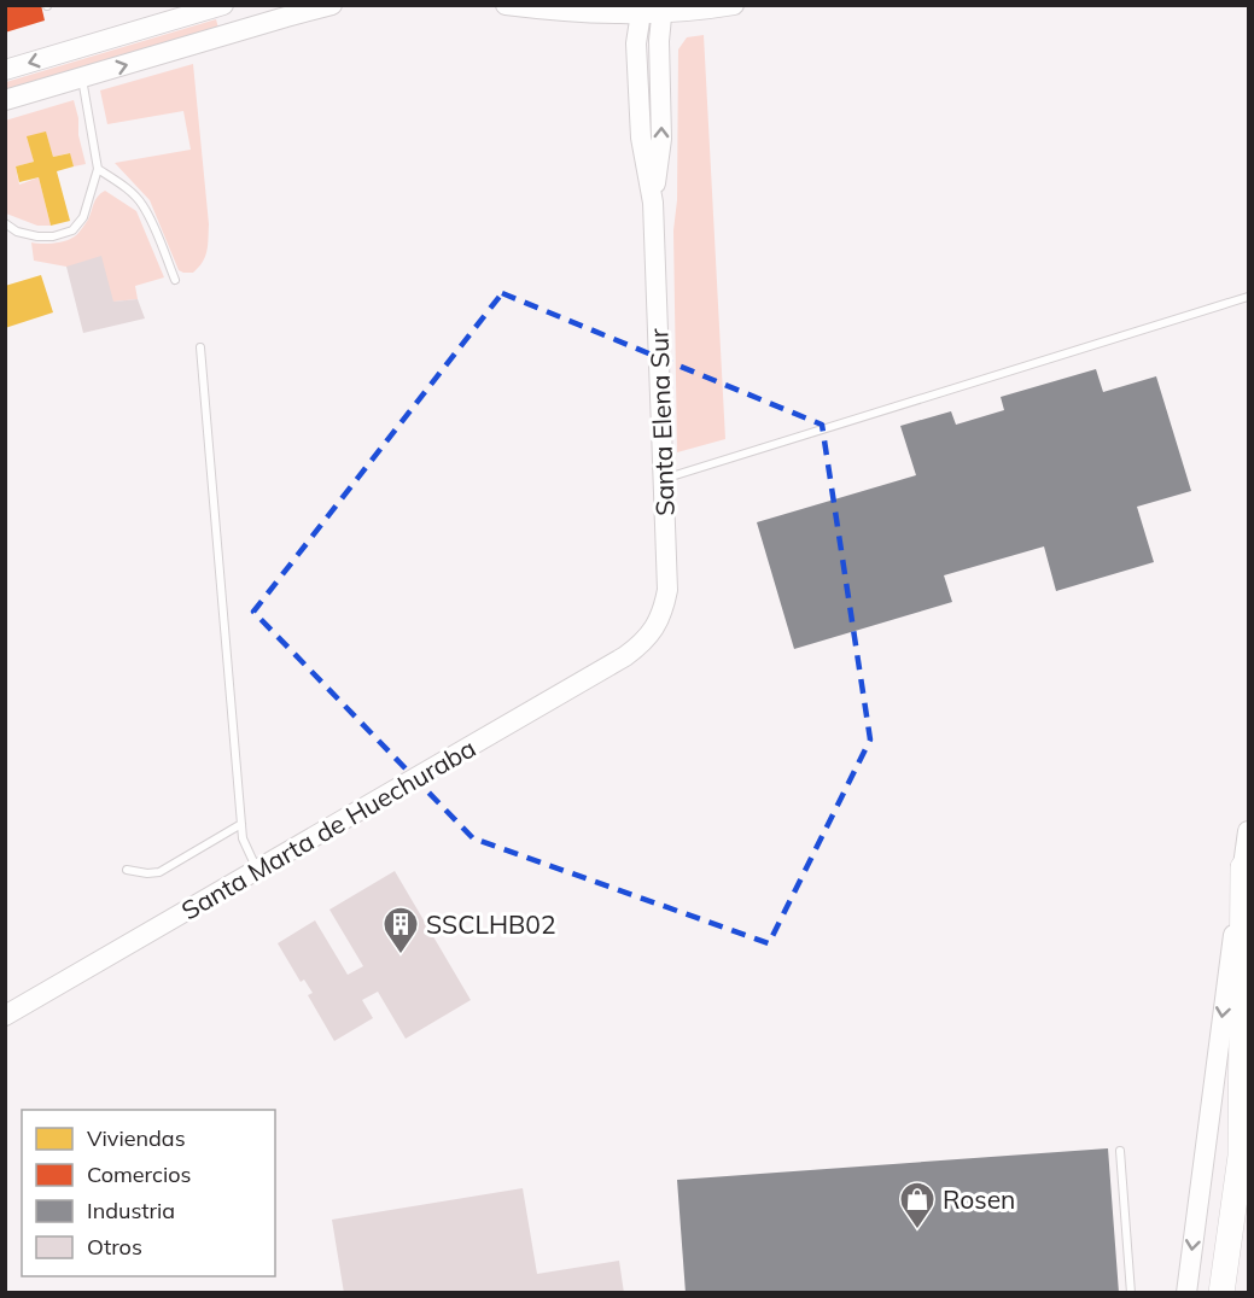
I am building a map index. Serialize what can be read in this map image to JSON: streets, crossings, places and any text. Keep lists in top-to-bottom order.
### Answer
{
  "streets": {
    "street": ["Santa Elena Sur", "Santa Marta de Huechuraba"]
  },
  "crossings": [
    ["Santa Elena Sur", "Santa Marta de Huechuraba"]
  ],
  "places": {
    "building": ["SSCLHB02"],
    "shop": ["Rosen"]
  },
  "legend": [
    "Viviendas",
    "Comercios",
    "Industria",
    "Otros"
  ]
}
